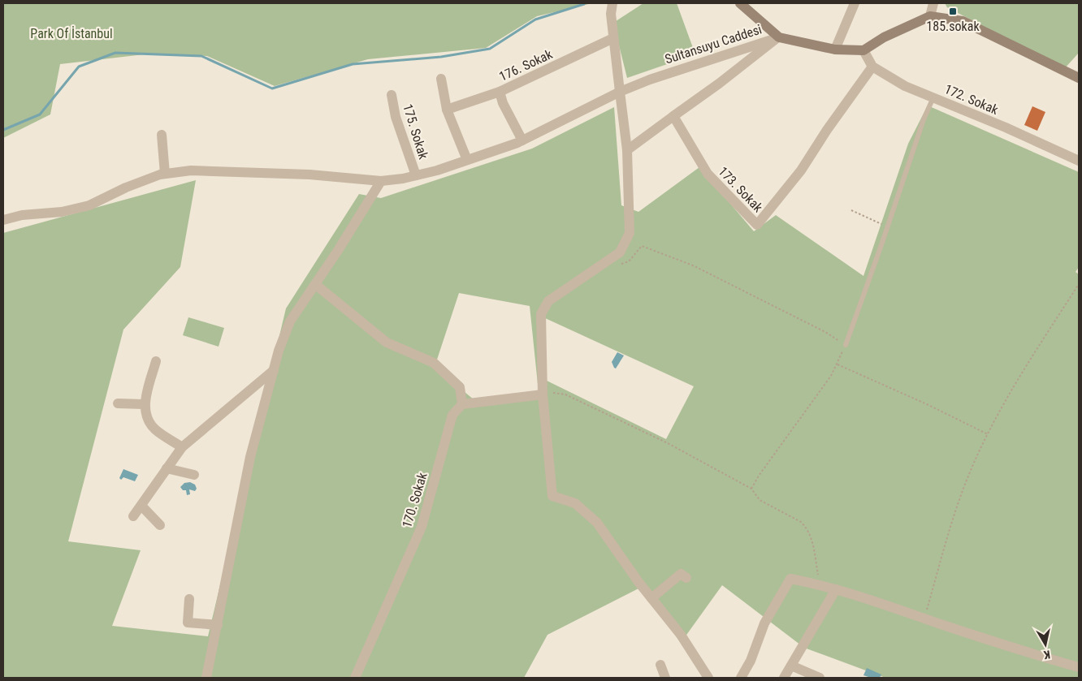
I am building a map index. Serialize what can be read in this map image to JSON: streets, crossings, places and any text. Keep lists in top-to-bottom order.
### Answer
{
  "streets": {
    "main road": ["Sultansuyu Caddesi"],
    "street": [
      "176. Sokak",
      "172. Sokak",
      "175. Sokak",
      "173. Sokak",
      "170. Sokak"
    ]
  },
  "crossings": [
    ["Sultansuyu Caddesi", "175. Sokak"],
    ["172. Sokak", "173. Sokak"]
  ],
  "parks": ["Park Of İstanbul"],
  "places": {
    "transit": ["185.sokak"]
  },
  "north": "bottom"
}
